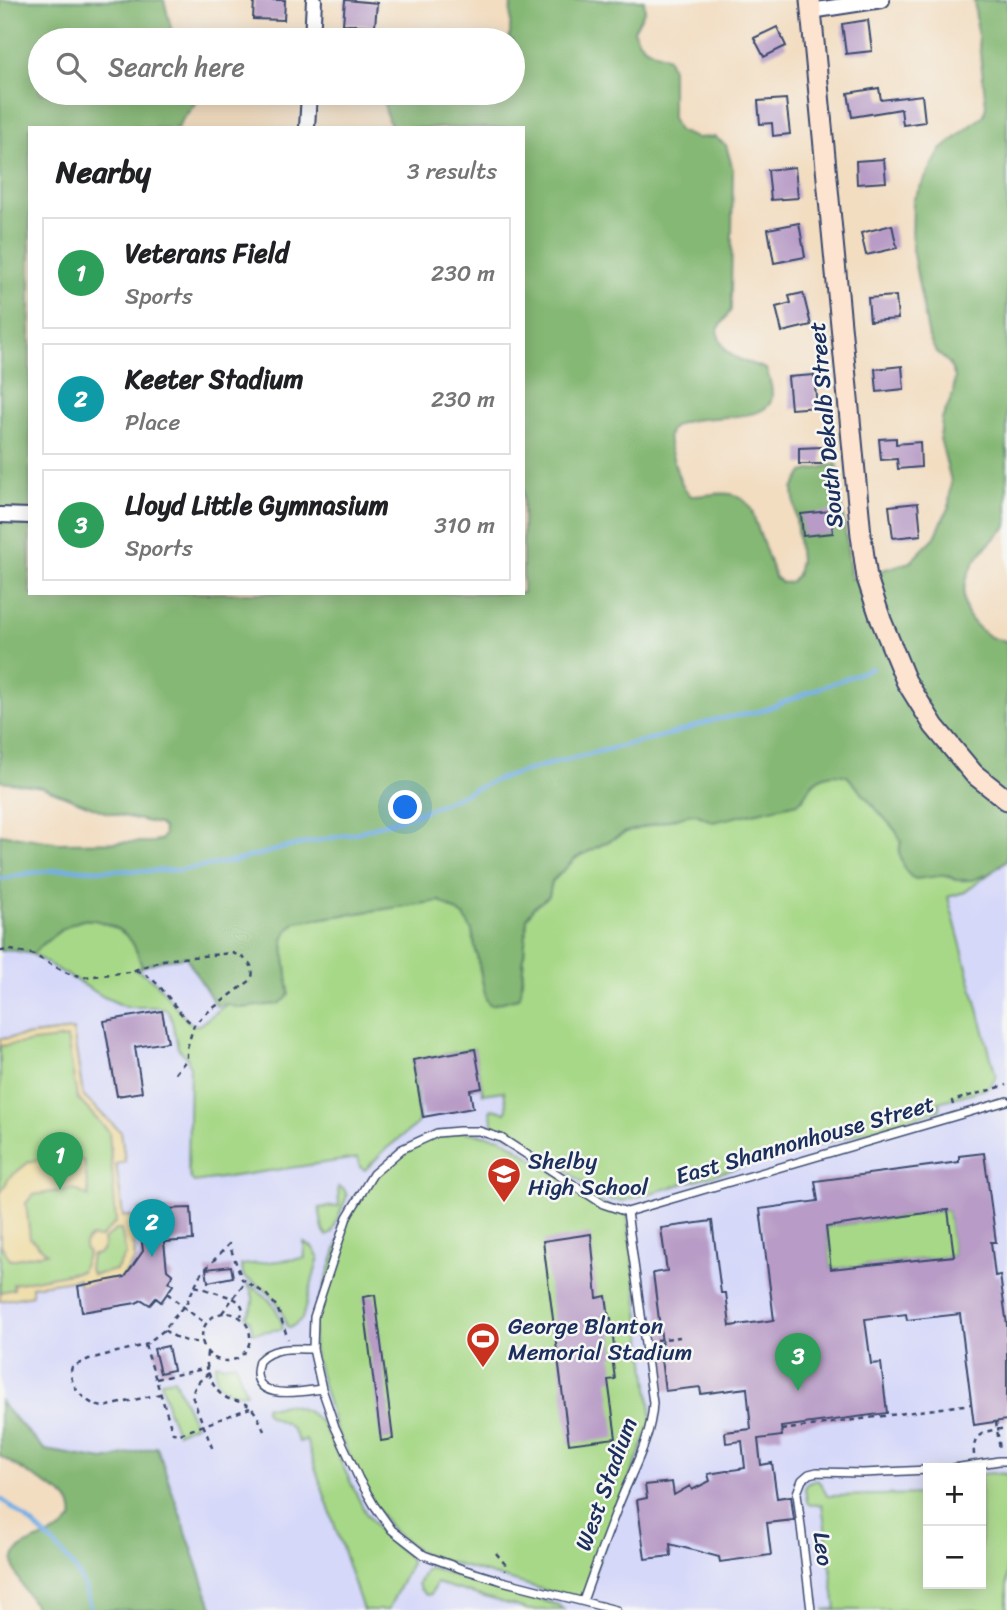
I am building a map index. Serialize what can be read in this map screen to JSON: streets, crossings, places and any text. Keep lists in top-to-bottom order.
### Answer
{
  "streets": {
    "main road": ["South Dekalb Street"],
    "lane": ["East Shannonhouse Street", "West Stadium", "Leo"]
  },
  "crossings": [
    ["East Shannonhouse Street", "West Stadium"]
  ],
  "places": {
    "school or university": ["Shelby High School"],
    "sports": ["George Blanton Memorial Stadium"]
  },
  "page": {
    "search": "Search here",
    "heading": ["Nearby", "3 results"],
    "list": [
      {
        "mark": "1",
        "name": "Veterans Field",
        "note": "Sports",
        "value": "230 m"
      },
      {
        "mark": "2",
        "name": "Keeter Stadium",
        "note": "Place",
        "value": "230 m"
      },
      {
        "mark": "3",
        "name": "Lloyd Little Gymnasium",
        "note": "Sports",
        "value": "310 m"
      }
    ],
    "pins": ["1", "2", "3"],
    "map_buttons": ["+", "−"]
  }
}
